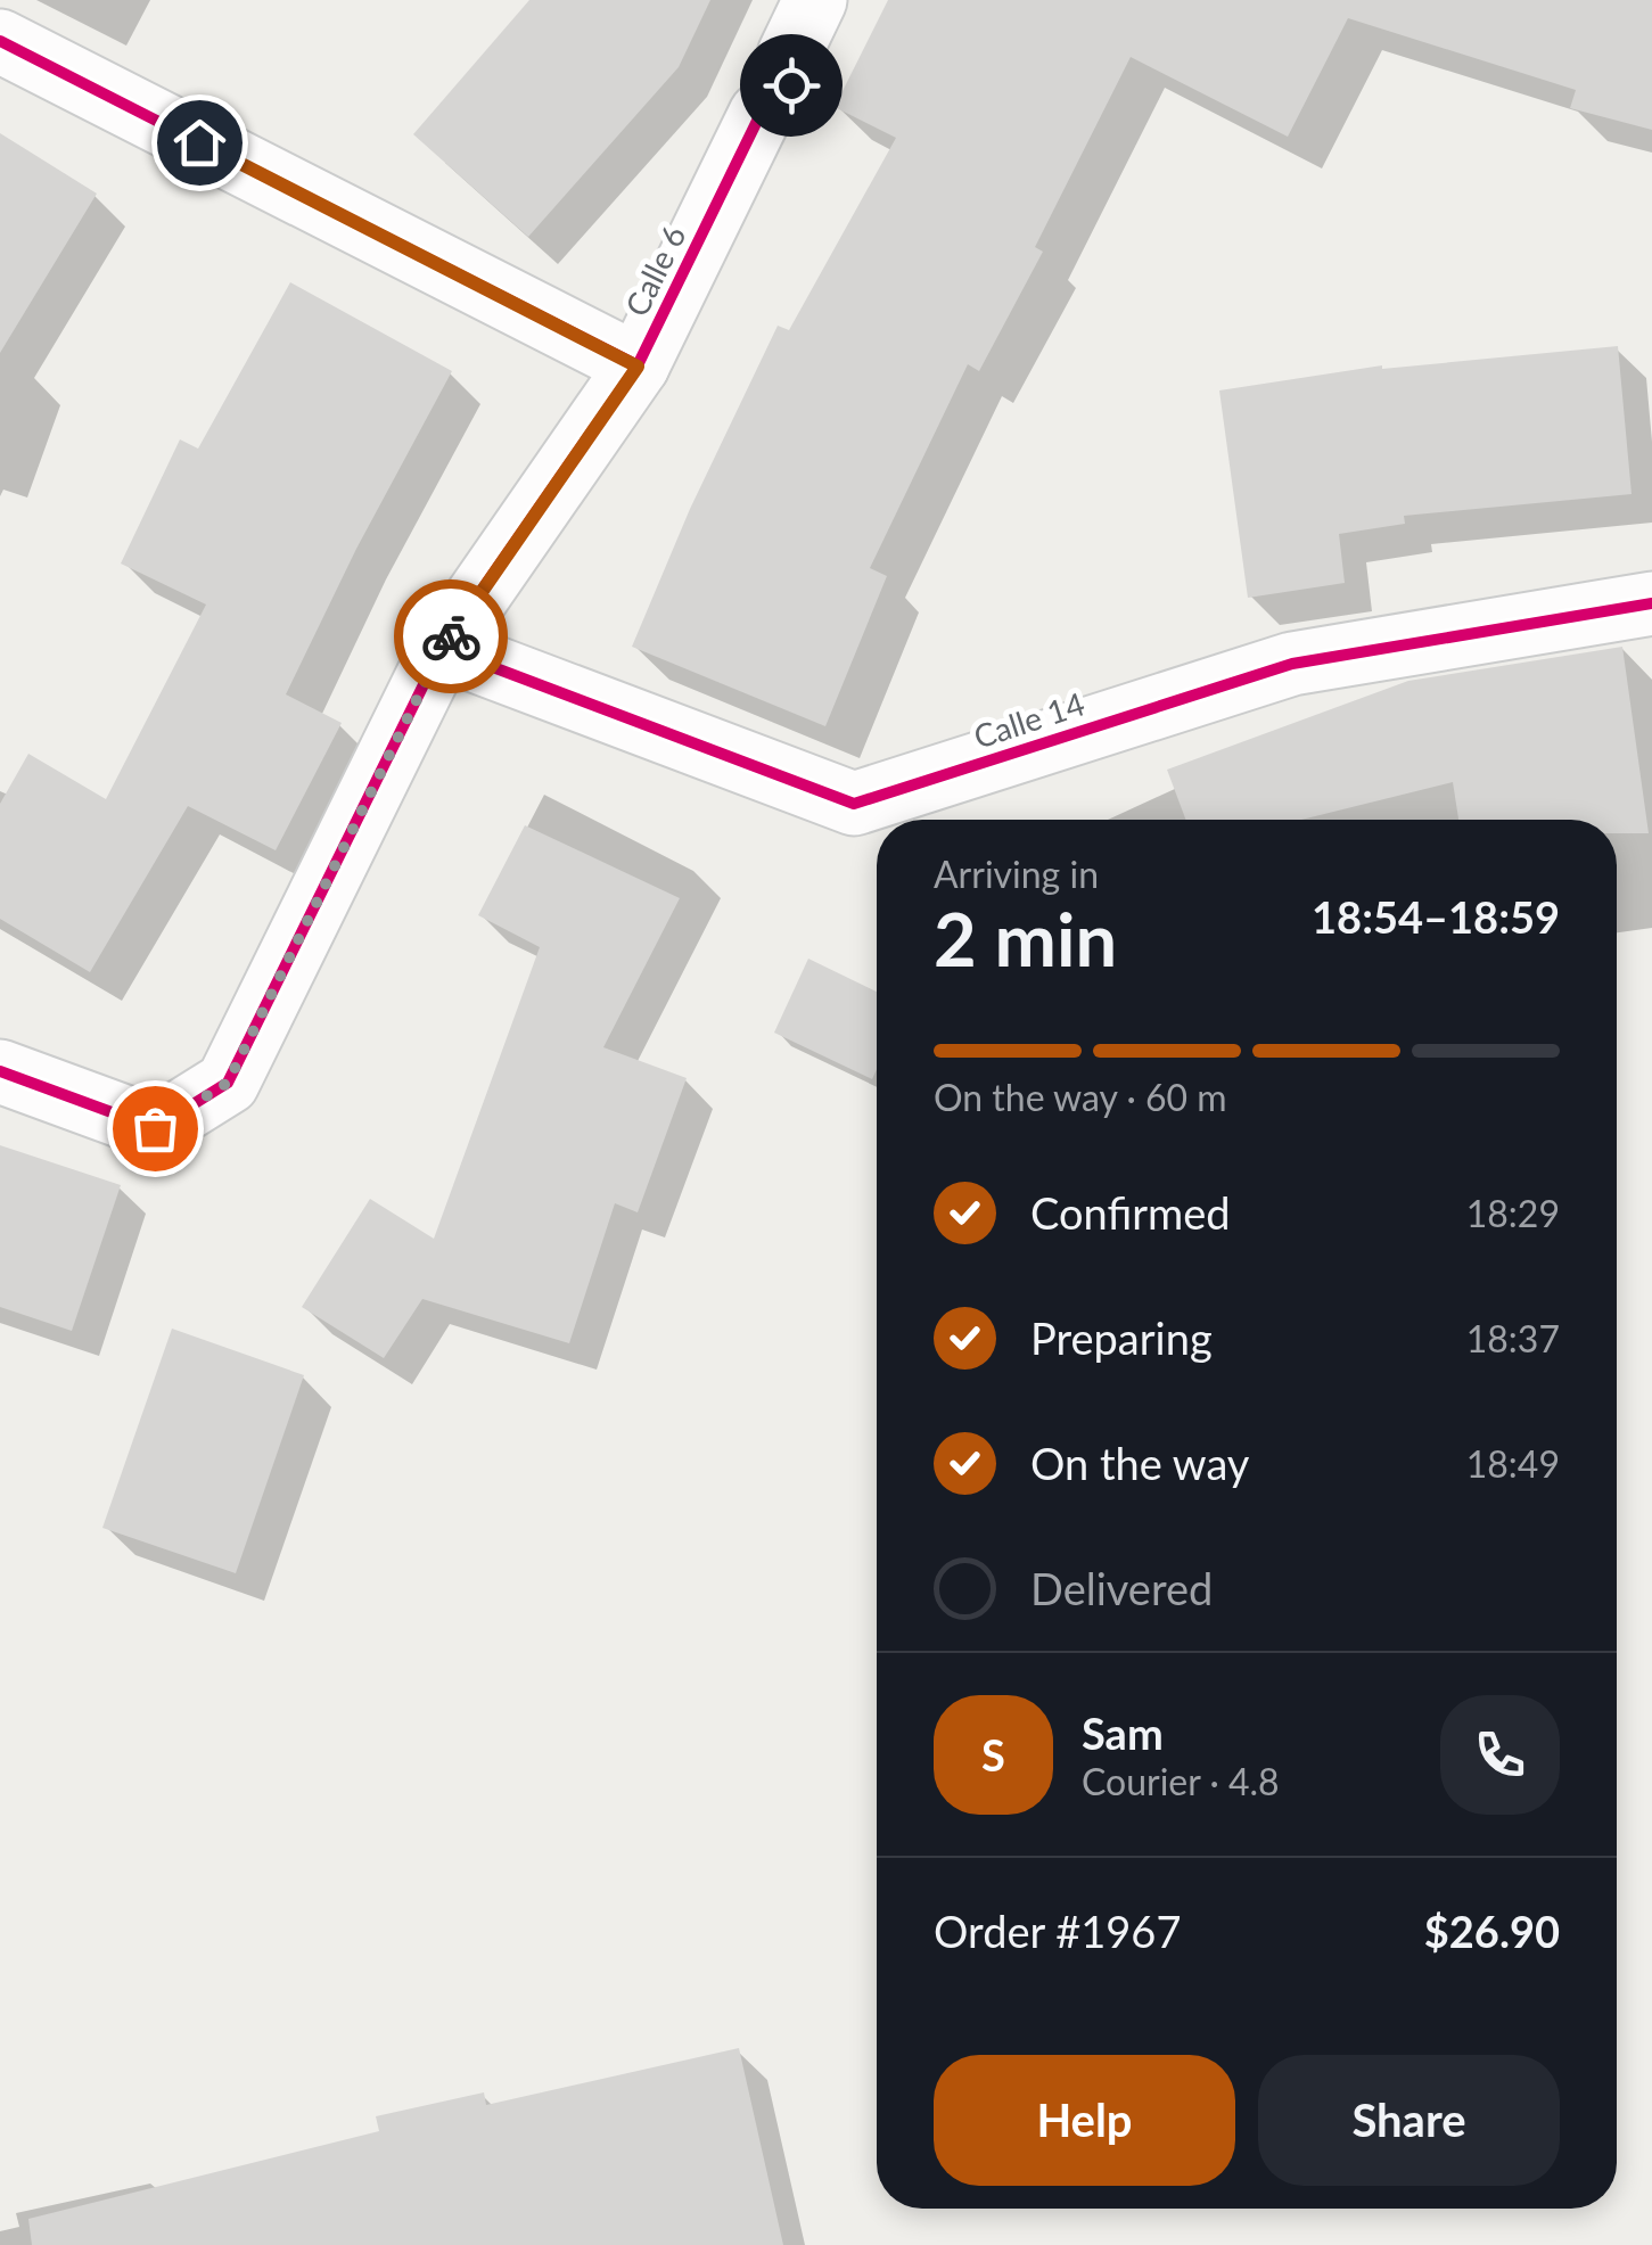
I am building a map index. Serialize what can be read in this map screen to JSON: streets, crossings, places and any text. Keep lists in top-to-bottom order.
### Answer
{
  "streets": {
    "street": ["Calle 6", "Calle 14"]
  },
  "crossings": [
    ["Calle 6", "Calle 14"]
  ],
  "page": {
    "heading": ["2 min", "Arriving in", "18:54–18:59"],
    "panel": [
      "Sam",
      "Courier · 4.8",
      "Order #1967",
      "$26.90"
    ],
    "bar": "On the way · 60 m",
    "list": [
      ["Confirmed", "18:29"],
      ["Preparing", "18:37"],
      ["On the way", "18:49"],
      "Delivered"
    ],
    "round": "S",
    "buttons": ["Help", "Share"]
  }
}
